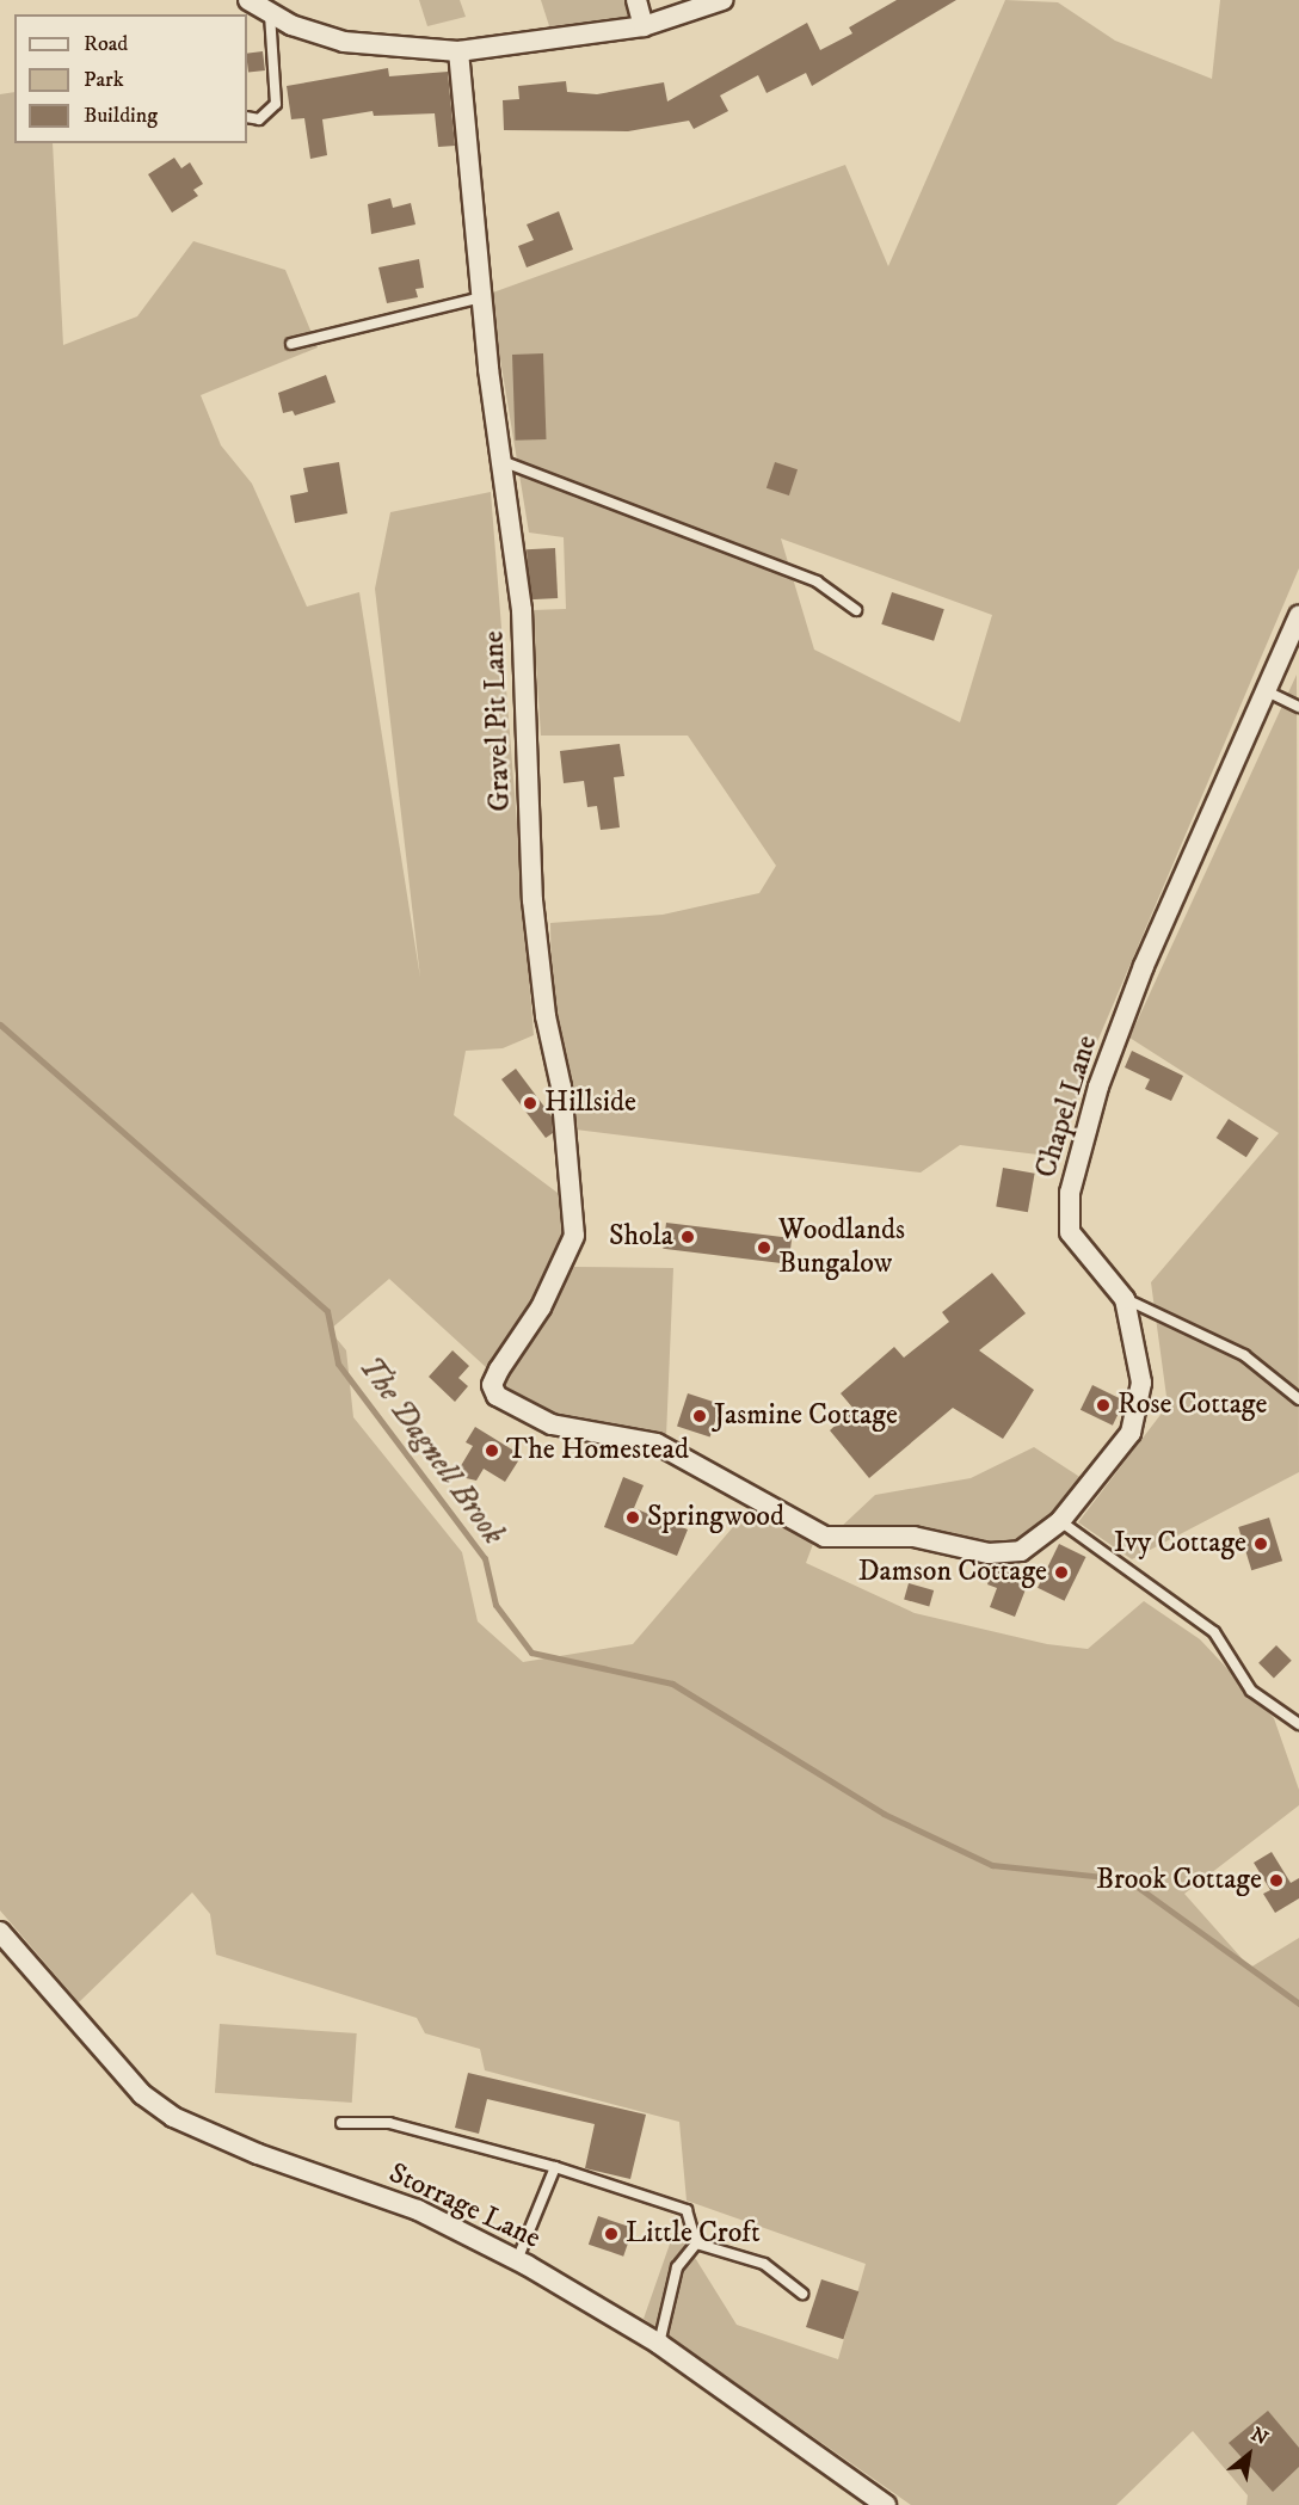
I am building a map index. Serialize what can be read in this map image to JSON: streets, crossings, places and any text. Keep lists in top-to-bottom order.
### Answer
{
  "streets": {
    "street": ["Gravel Pit Lane", "Chapel Lane", "Storrage Lane"]
  },
  "crossings": [
    ["Gravel Pit Lane", "Chapel Lane"]
  ],
  "water": ["The Dagnell Brook"],
  "places": [
    "Hillside",
    "Shola",
    "Woodlands Bungalow",
    "Rose Cottage",
    "Jasmine Cottage",
    "The Homestead",
    "Springwood",
    "Ivy Cottage",
    "Damson Cottage",
    "Brook Cottage",
    "Little Croft"
  ],
  "legend": ["Road", "Park", "Building"],
  "north": "top right"
}
